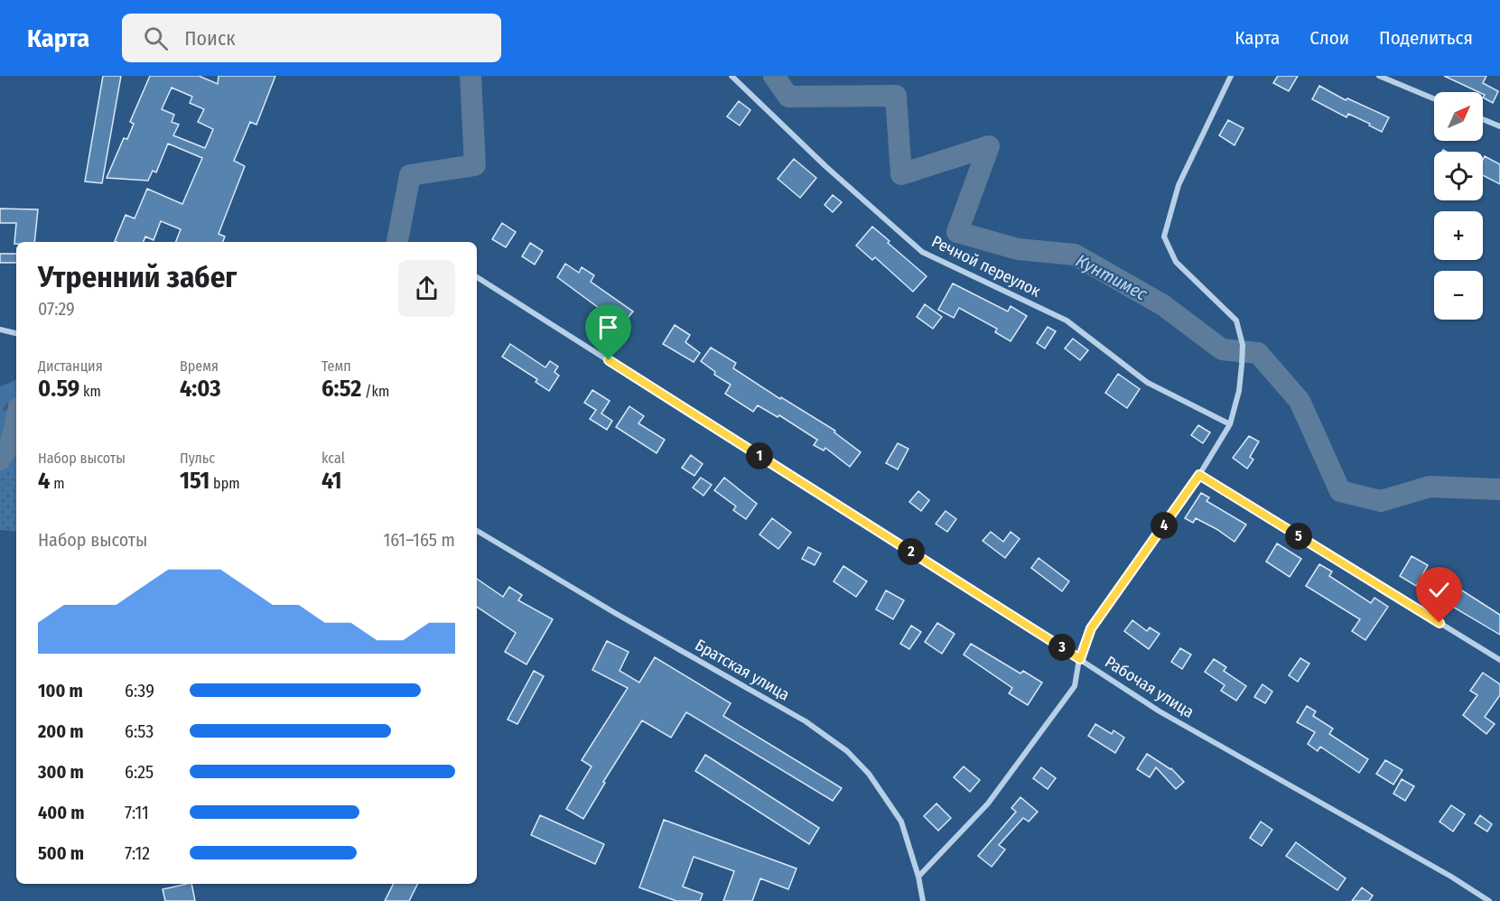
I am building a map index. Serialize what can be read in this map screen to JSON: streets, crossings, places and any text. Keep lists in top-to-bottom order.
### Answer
{
  "streets": {
    "street": ["Речной переулок", "Братская улица", "Рабочая улица"]
  },
  "water": ["Кунтимес"],
  "north": "top right",
  "page": {
    "header": "Карта",
    "search": "Поиск",
    "nav": ["Карта", "Слои", "Поделиться"],
    "map_buttons": ["+", "−"],
    "heading": ["Утренний забег", "07:29"],
    "stats": [
      ["Дистанция", "0.59 km"],
      ["Время", "4:03"],
      ["Темп", "6:52 /km"],
      ["Набор высоты", "4 m"],
      ["Пульс", "151 bpm"],
      ["kcal", "41"]
    ],
    "pins": [
      "1",
      "4",
      "5",
      "2",
      "3"
    ],
    "chart": ["Набор высоты", "161–165 m"],
    "list": [
      {
        "name": "100 m",
        "note": "6:39"
      },
      {
        "name": "200 m",
        "note": "6:53"
      },
      {
        "name": "300 m",
        "note": "6:25"
      },
      {
        "name": "400 m",
        "note": "7:11"
      },
      {
        "name": "500 m",
        "note": "7:12"
      }
    ]
  }
}
